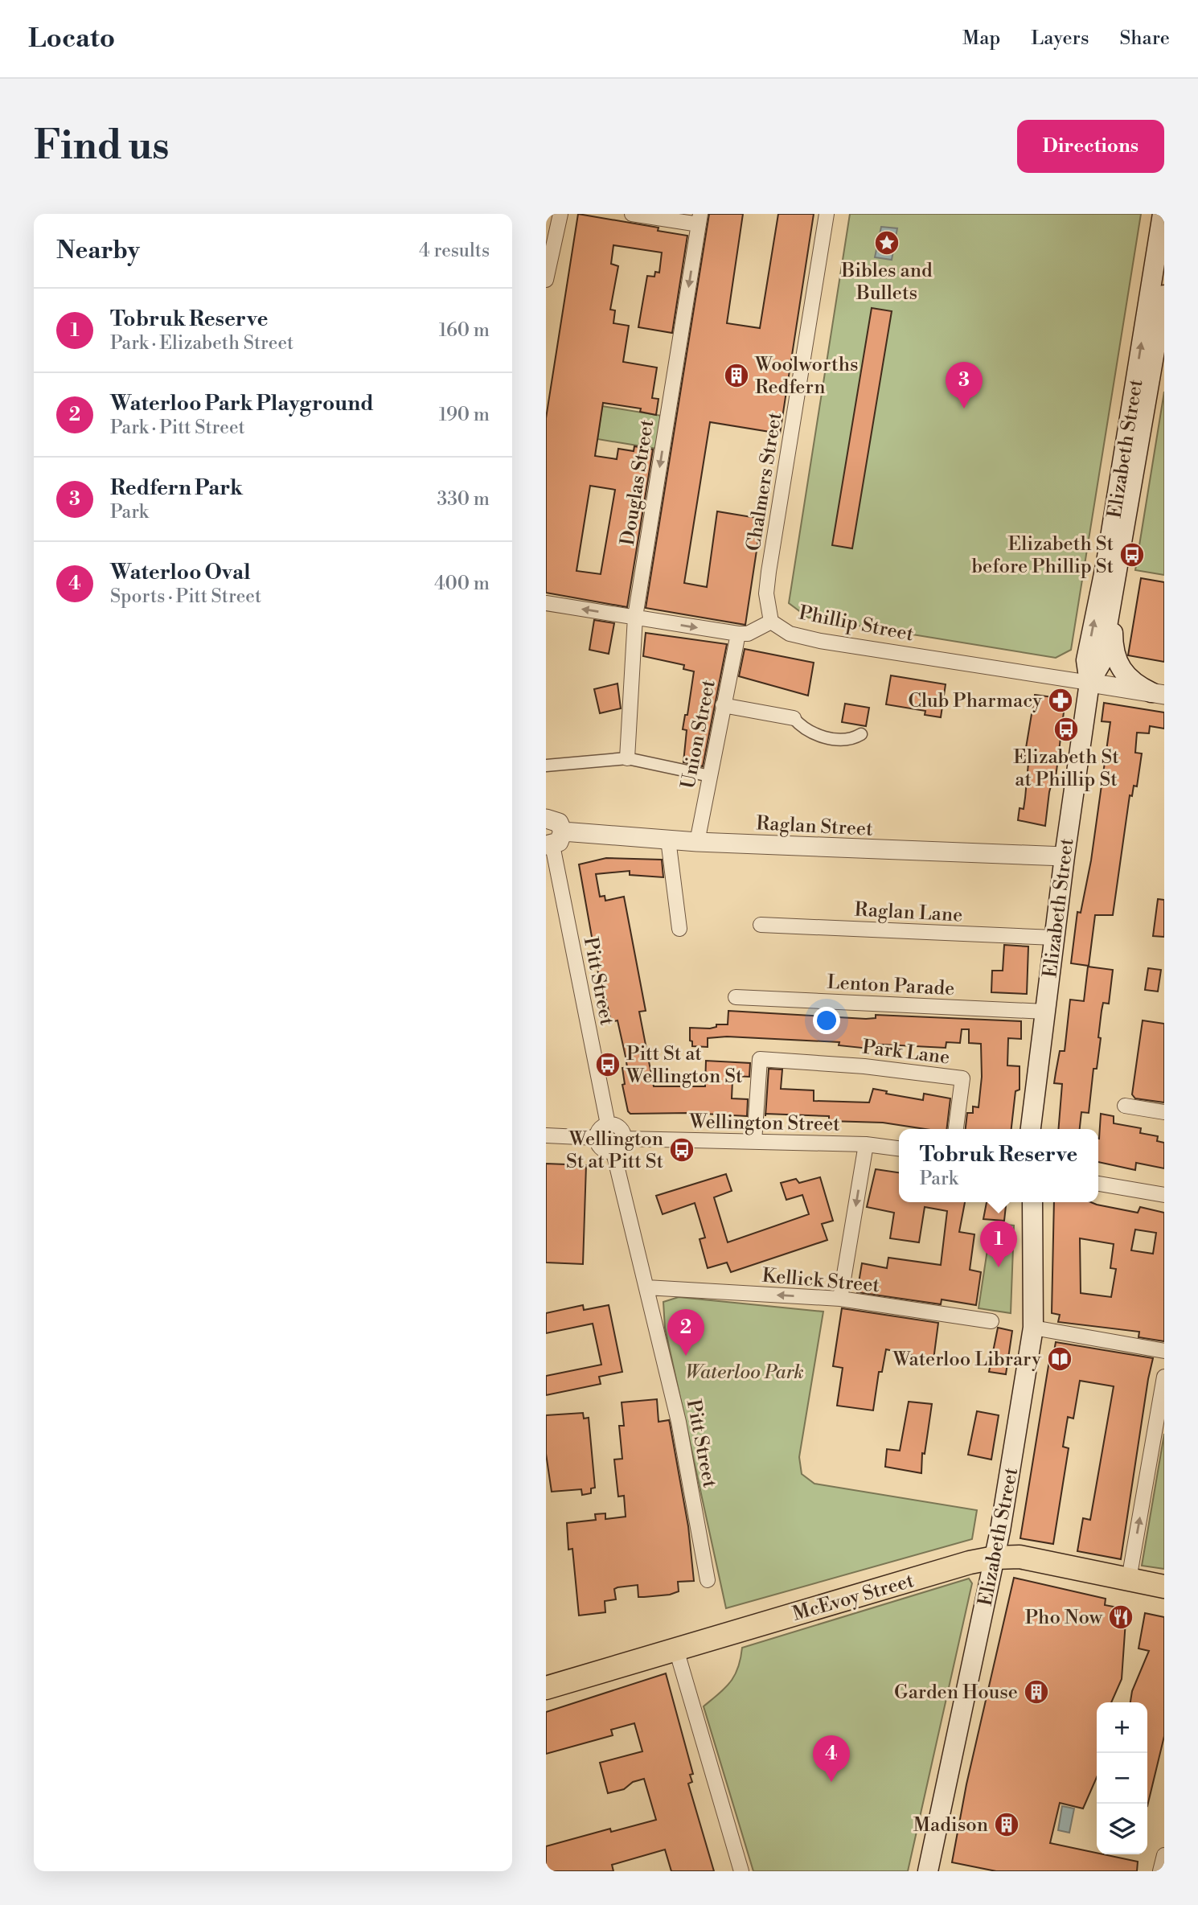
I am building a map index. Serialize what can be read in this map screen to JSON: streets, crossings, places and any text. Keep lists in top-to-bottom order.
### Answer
{
  "streets": {
    "main road": ["Elizabeth Street", "McEvoy Street"],
    "street": [
      "Chalmers Street",
      "Douglas Street",
      "Phillip Street",
      "Union Street",
      "Raglan Street",
      "Raglan Lane",
      "Pitt Street",
      "Lenton Parade",
      "Park Lane",
      "Wellington Street",
      "Kellick Street"
    ]
  },
  "crossings": [
    ["Elizabeth Street", "Phillip Street"],
    ["Elizabeth Street", "Raglan Street"],
    ["Elizabeth Street", "Raglan Lane"],
    ["Elizabeth Street", "Lenton Parade"],
    ["Elizabeth Street", "McEvoy Street"],
    ["Chalmers Street", "Phillip Street"],
    ["Douglas Street", "Phillip Street"],
    ["Phillip Street", "Union Street"],
    ["Union Street", "Raglan Street"],
    ["Raglan Street", "Pitt Street"],
    ["Pitt Street", "Wellington Street"],
    ["Pitt Street", "Kellick Street"],
    ["Park Lane", "Wellington Street"]
  ],
  "one_way": ["Douglas Street", "Kellick Street"],
  "parks": ["Waterloo Park"],
  "places": {
    "place": ["Bibles and Bullets"],
    "building": ["Woolworths Redfern", "Garden House", "Madison"],
    "bus stop": [
      "Elizabeth St before Phillip St",
      "Elizabeth St at Phillip St",
      "Pitt St at Wellington St",
      "Wellington St at Pitt St"
    ],
    "pharmacy": ["Club Pharmacy"],
    "library": ["Waterloo Library"],
    "restaurant": ["Pho Now"]
  },
  "page": {
    "header": "Locato",
    "nav": ["Map", "Layers", "Share"],
    "buttons": "Directions",
    "title": "Find us",
    "heading": ["Nearby", "4 results"],
    "list": [
      {
        "mark": "1",
        "name": "Tobruk Reserve",
        "note": "Park · Elizabeth Street",
        "value": "160 m"
      },
      {
        "mark": "2",
        "name": "Waterloo Park Playground",
        "note": "Park · Pitt Street",
        "value": "190 m"
      },
      {
        "mark": "3",
        "name": "Redfern Park",
        "note": "Park",
        "value": "330 m"
      },
      {
        "mark": "4",
        "name": "Waterloo Oval",
        "note": "Sports · Pitt Street",
        "value": "400 m"
      }
    ],
    "pins": [
      "3",
      "1",
      "2",
      "4"
    ],
    "popup": ["Tobruk Reserve", "Park"],
    "map_buttons": ["+", "−"]
  }
}
